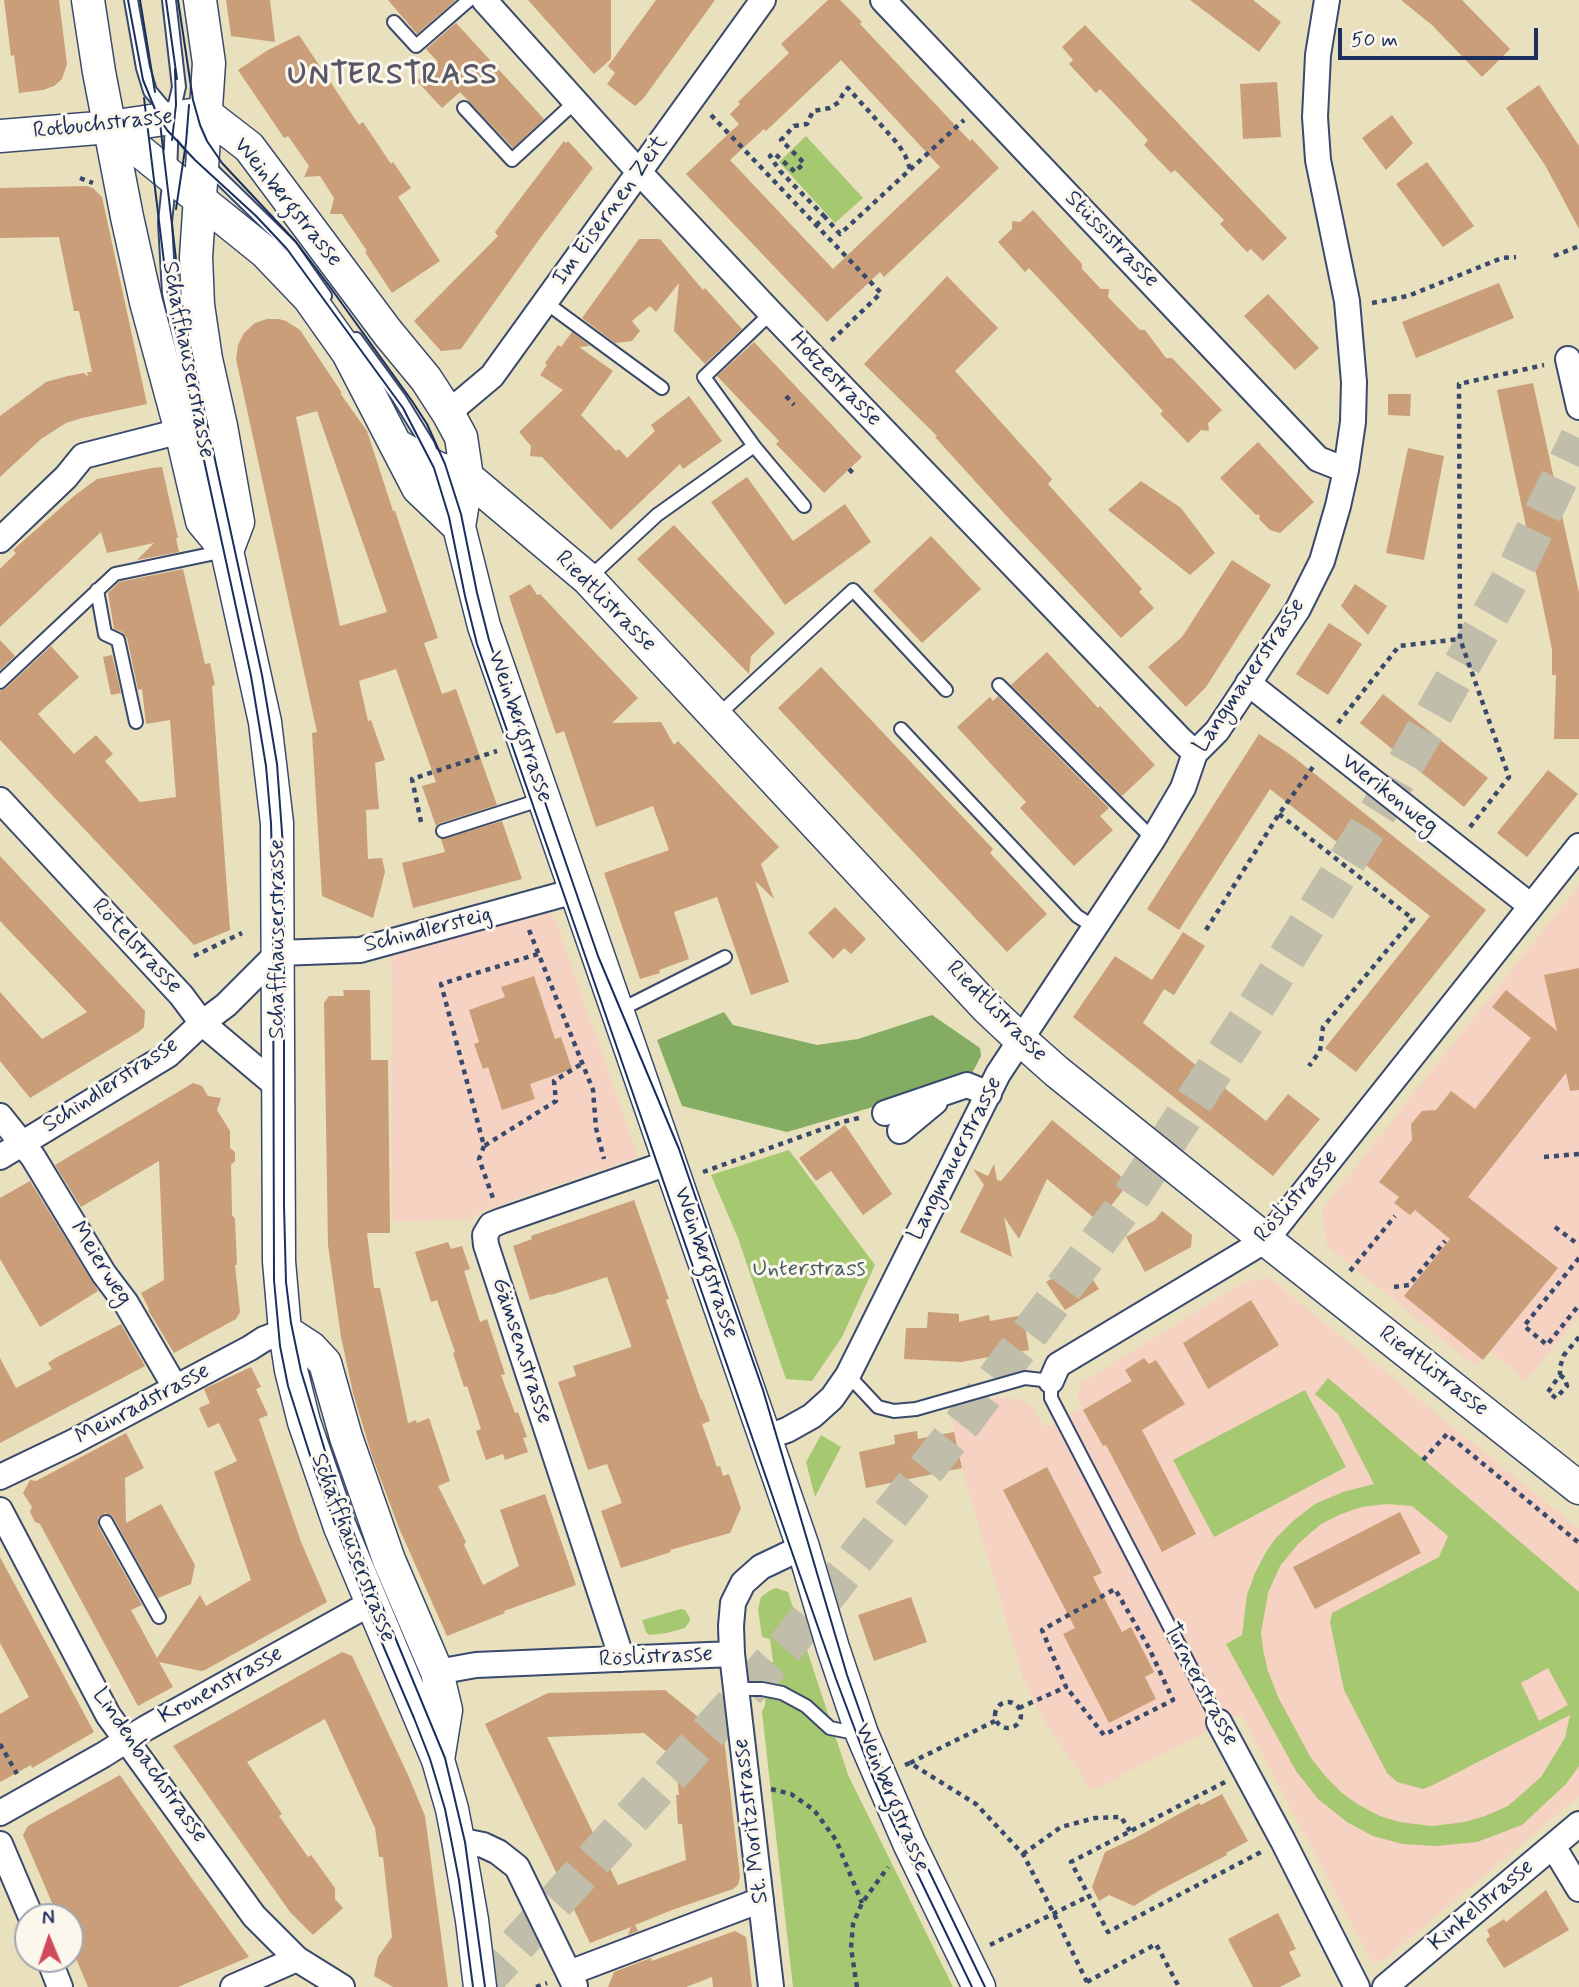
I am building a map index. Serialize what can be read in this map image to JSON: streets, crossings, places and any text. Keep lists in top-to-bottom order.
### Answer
{
  "streets": {
    "street": [
      "Rotbuchstrasse",
      "Weinbergstrasse",
      "Im Eisernen Zeit",
      "Stüssistrasse",
      "Schaffhauserstrasse",
      "Hotzestrasse",
      "Riedtlistrasse",
      "Langmauerstrasse",
      "Werikonweg",
      "Schindlersteig",
      "Rötelstrasse",
      "Schindlerstrasse",
      "Röslistrasse",
      "Meierweg",
      "Gämsenstrasse",
      "Meinradstrasse",
      "Turnerstrasse",
      "Kronenstrasse",
      "Lindenbachstrasse",
      "St. Moritzstrasse",
      "Kinkelstrasse"
    ]
  },
  "crossings": [
    ["Rotbuchstrasse", "Weinbergstrasse"],
    ["Rotbuchstrasse", "Schaffhauserstrasse"],
    ["Weinbergstrasse", "Im Eisernen Zeit"],
    ["Weinbergstrasse", "Schaffhauserstrasse"],
    ["Weinbergstrasse", "Riedtlistrasse"],
    ["Weinbergstrasse", "Langmauerstrasse"],
    ["Weinbergstrasse", "Schindlersteig"],
    ["Weinbergstrasse", "Röslistrasse"],
    ["Weinbergstrasse", "Gämsenstrasse"],
    ["Im Eisernen Zeit", "Hotzestrasse"],
    ["Stüssistrasse", "Langmauerstrasse"],
    ["Schaffhauserstrasse", "Schindlersteig"],
    ["Schaffhauserstrasse", "Rötelstrasse"],
    ["Schaffhauserstrasse", "Schindlerstrasse"],
    ["Schaffhauserstrasse", "Röslistrasse"],
    ["Schaffhauserstrasse", "Meinradstrasse"],
    ["Schaffhauserstrasse", "Kronenstrasse"],
    ["Hotzestrasse", "Langmauerstrasse"],
    ["Riedtlistrasse", "Langmauerstrasse"],
    ["Riedtlistrasse", "Röslistrasse"],
    ["Langmauerstrasse", "Werikonweg"],
    ["Werikonweg", "Röslistrasse"],
    ["Schindlersteig", "Schindlerstrasse"],
    ["Rötelstrasse", "Schindlerstrasse"],
    ["Schindlerstrasse", "Meierweg"],
    ["Röslistrasse", "Gämsenstrasse"],
    ["Röslistrasse", "Turnerstrasse"],
    ["Röslistrasse", "St. Moritzstrasse"],
    ["Meierweg", "Meinradstrasse"],
    ["Kronenstrasse", "Lindenbachstrasse"]
  ],
  "districts": ["UNTERSTRASS"],
  "parks": ["Unterstrass"],
  "scale_bar": "50 m",
  "north": "top"
}
